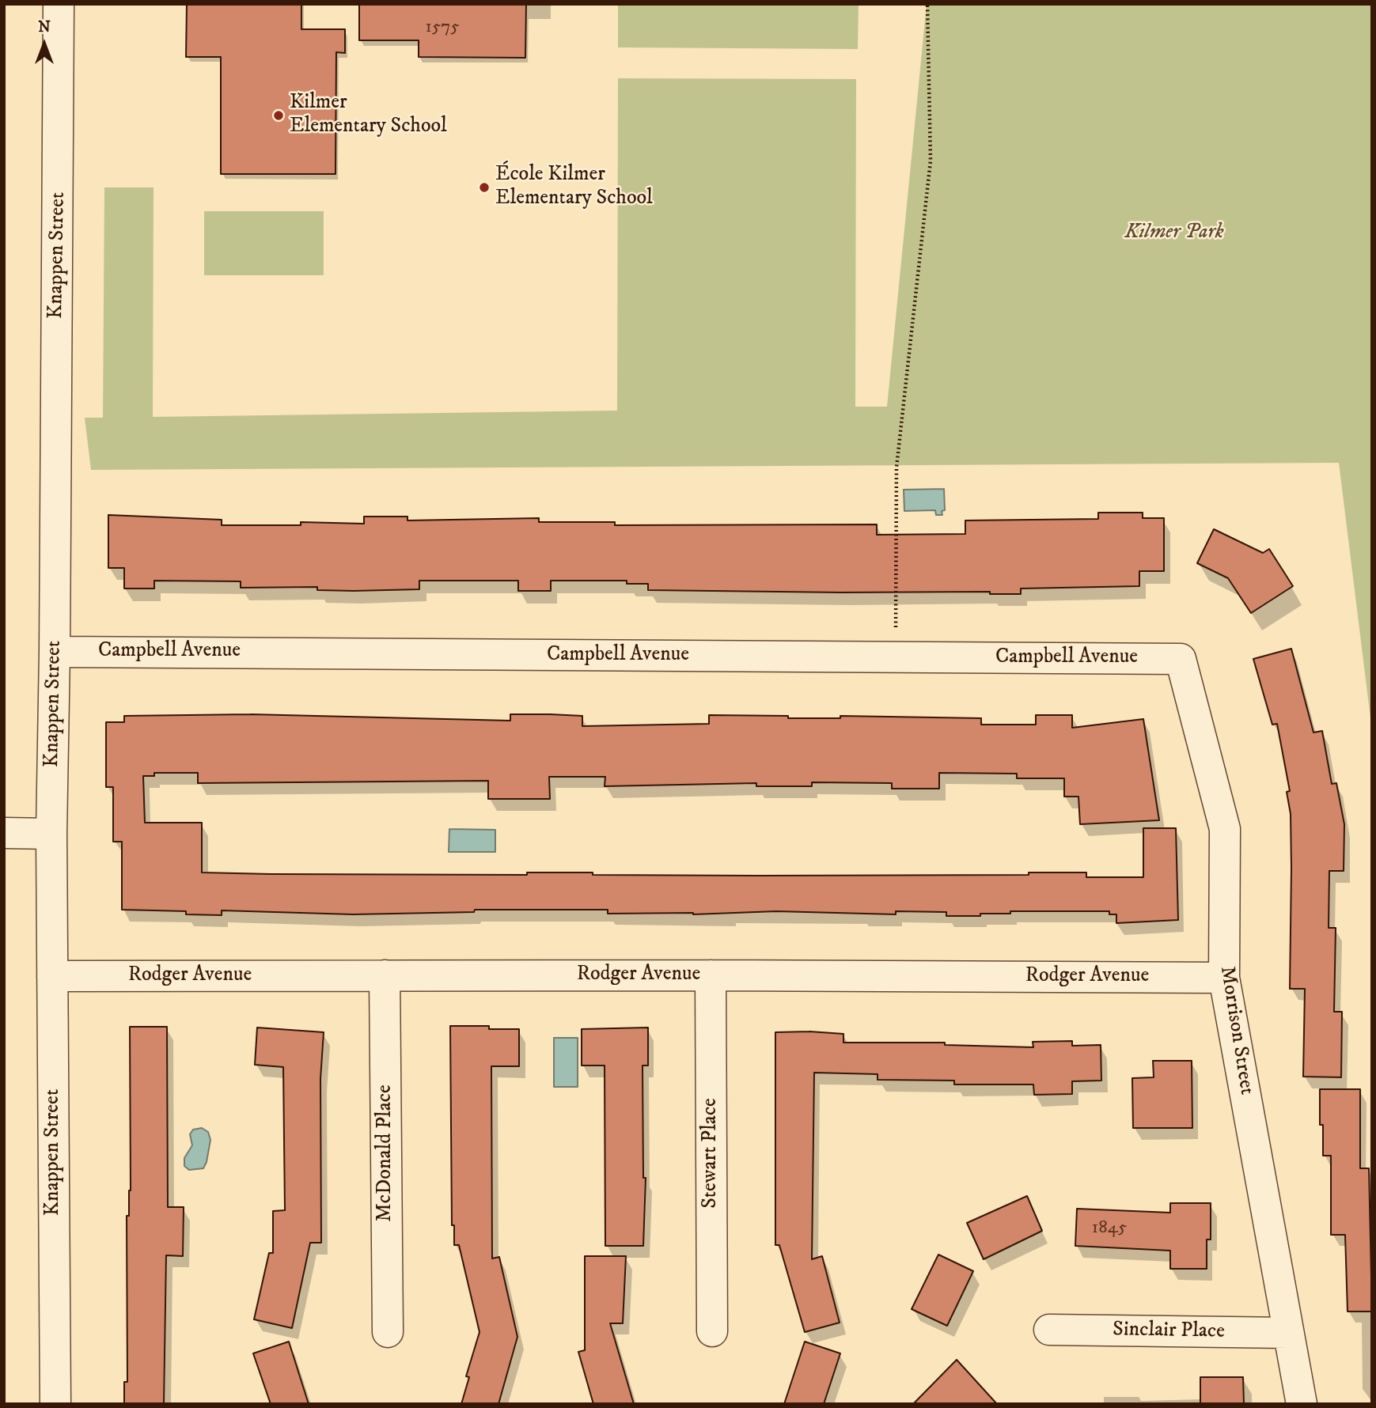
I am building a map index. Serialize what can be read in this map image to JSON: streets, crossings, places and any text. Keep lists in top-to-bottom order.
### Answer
{
  "streets": {
    "street": [
      "Knappen Street",
      "Campbell Avenue",
      "Rodger Avenue",
      "Morrison Street",
      "McDonald Place",
      "Stewart Place",
      "Sinclair Place"
    ]
  },
  "crossings": [
    ["Knappen Street", "Campbell Avenue"],
    ["Knappen Street", "Rodger Avenue"],
    ["Campbell Avenue", "Morrison Street"],
    ["Rodger Avenue", "Morrison Street"],
    ["Rodger Avenue", "McDonald Place"],
    ["Rodger Avenue", "Stewart Place"],
    ["Morrison Street", "Sinclair Place"]
  ],
  "parks": ["Kilmer Park"],
  "places": ["Kilmer Elementary School", "École Kilmer Elementary School"],
  "house_numbers": ["1575", "1845"],
  "north": "top"
}
